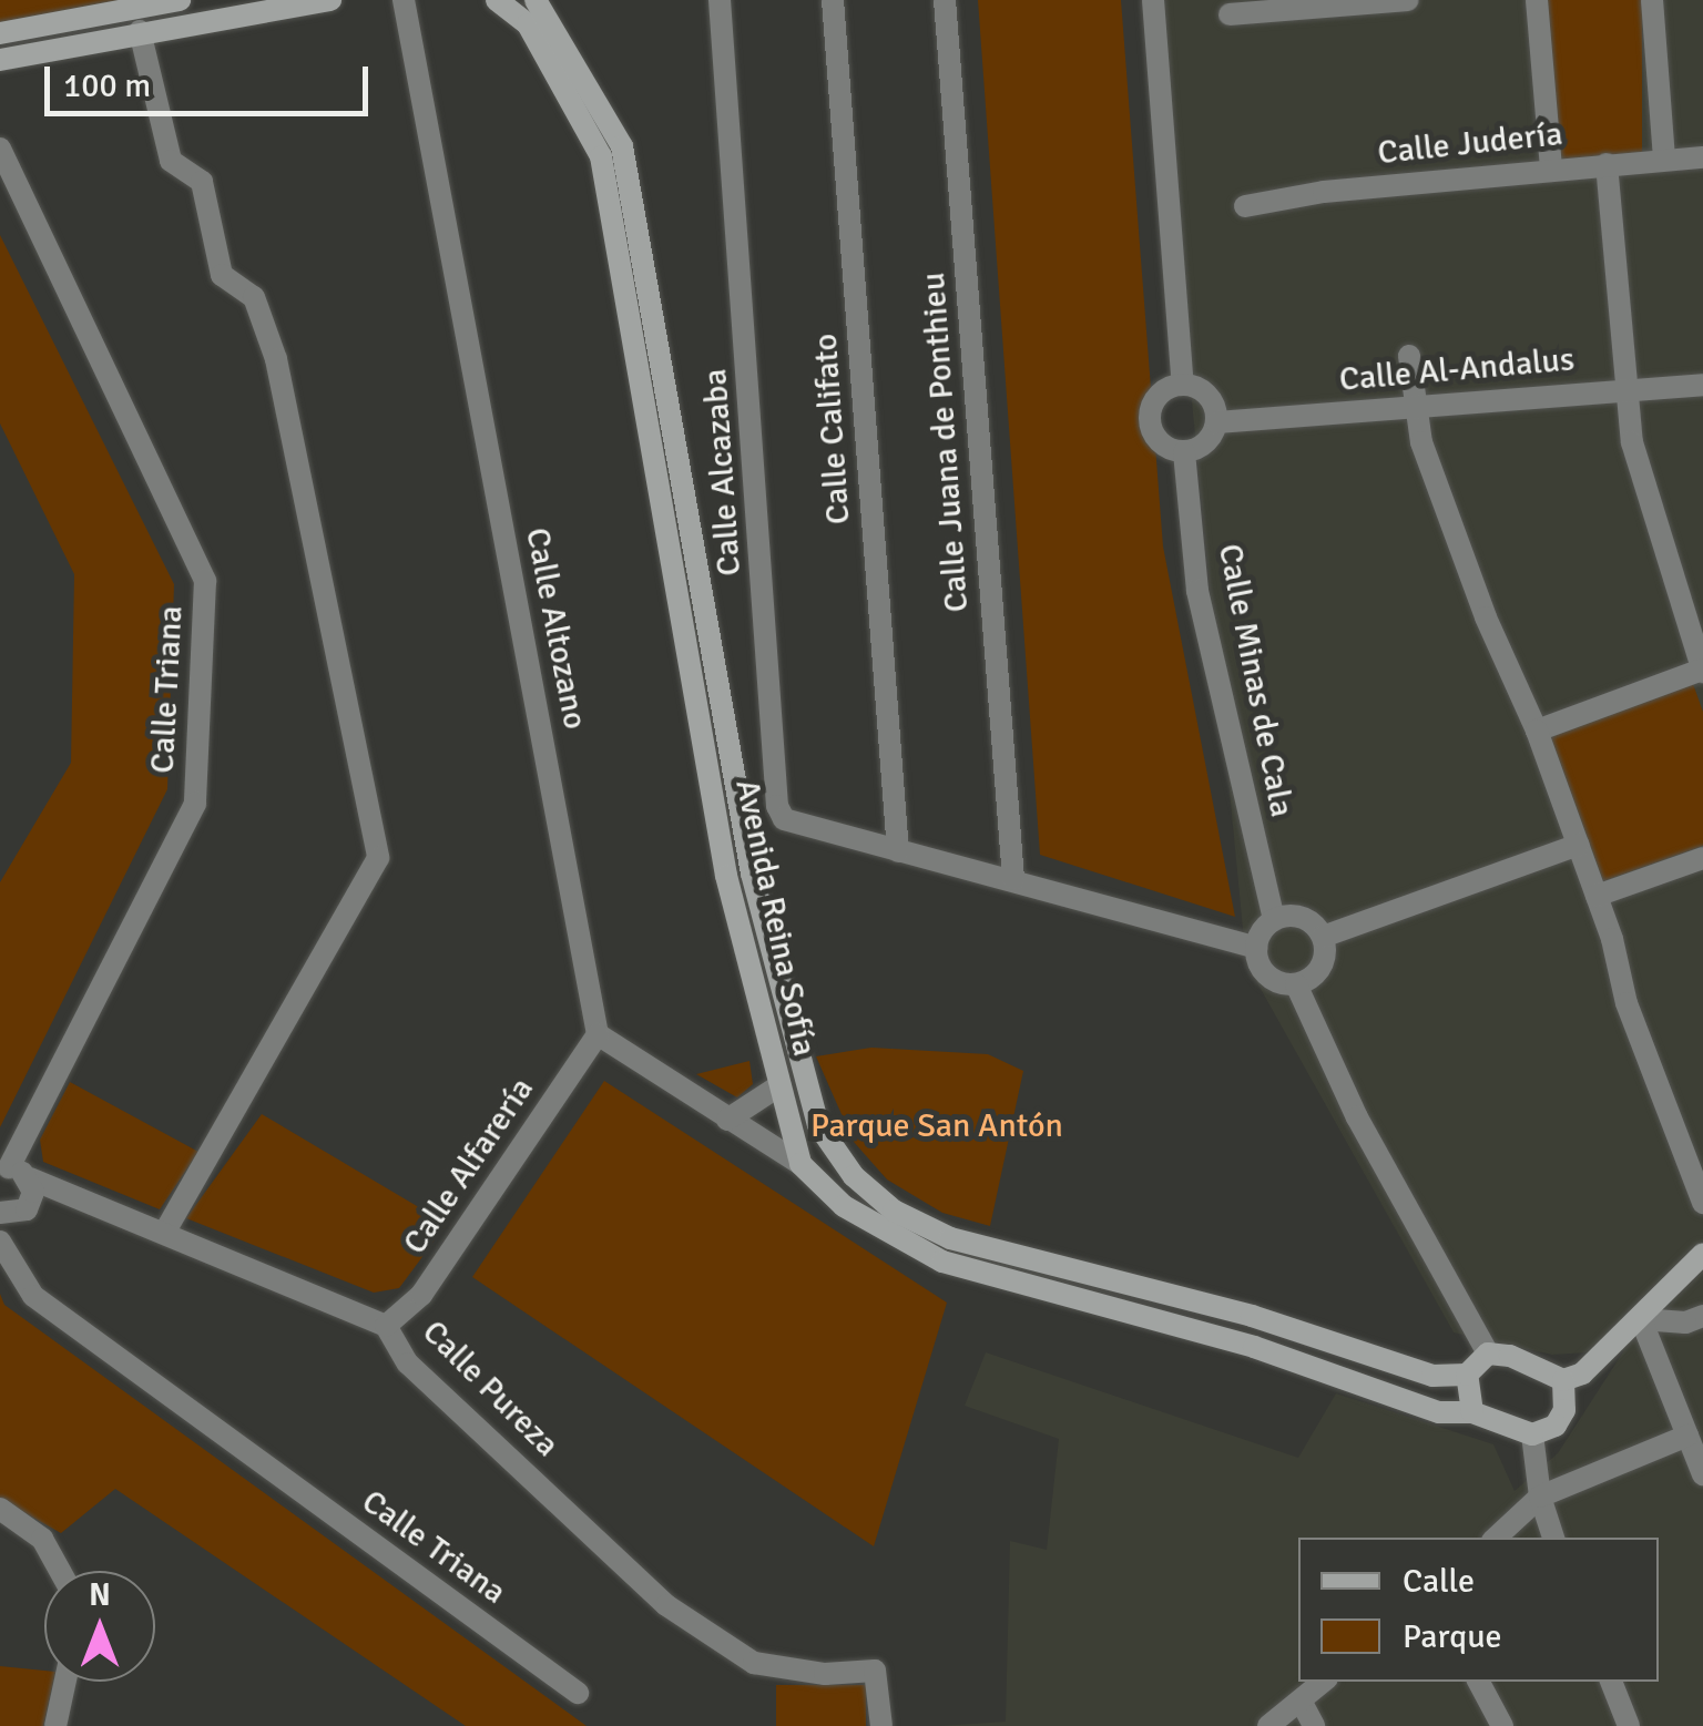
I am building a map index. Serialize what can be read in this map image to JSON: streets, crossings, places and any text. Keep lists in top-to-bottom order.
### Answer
{
  "streets": {
    "street": [
      "Calle Judería",
      "Calle Al-Andalus",
      "Calle Califato",
      "Calle Juana de Ponthieu",
      "Calle Alcazaba",
      "Calle Altozano",
      "Calle Minas de Cala",
      "Calle Triana",
      "Avenida Reina Sofía",
      "Calle Alfarería",
      "Calle Pureza"
    ]
  },
  "crossings": [
    ["Calle Al-Andalus", "Calle Minas de Cala"],
    ["Calle Califato", "Calle Alcazaba"],
    ["Calle Juana de Ponthieu", "Calle Alcazaba"],
    ["Calle Alcazaba", "Calle Minas de Cala"],
    ["Calle Altozano", "Calle Alfarería"],
    ["Calle Triana", "Calle Pureza"],
    ["Calle Alfarería", "Calle Pureza"]
  ],
  "parks": ["Parque San Antón"],
  "legend": ["Calle", "Parque"],
  "scale_bar": "100 m",
  "north": "top"
}
